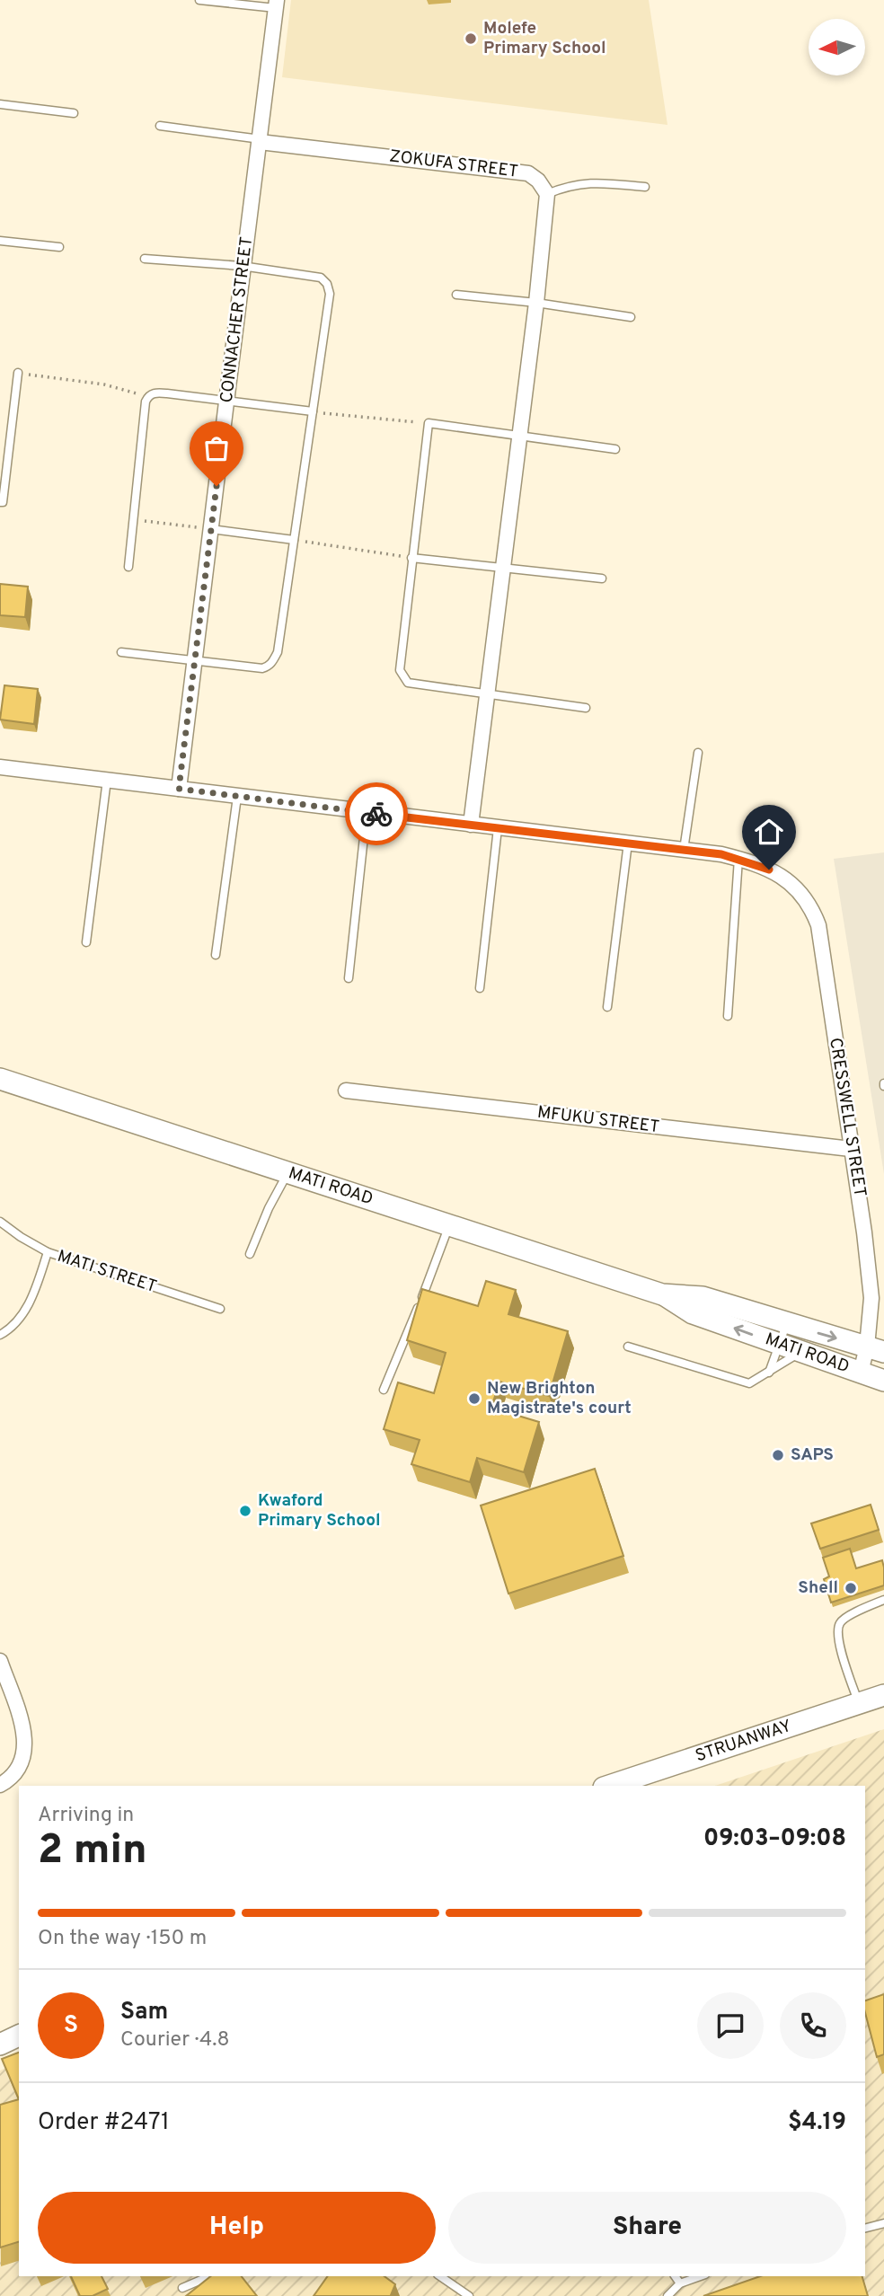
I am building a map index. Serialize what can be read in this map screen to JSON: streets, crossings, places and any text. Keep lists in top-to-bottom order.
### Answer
{
  "streets": {
    "street": [
      "ZOKUFA STREET",
      "CONNACHER STREET",
      "CRESSWELL STREET",
      "MFUKU STREET",
      "MATI ROAD",
      "STRUANWAY"
    ],
    "lane": ["MATI STREET"]
  },
  "crossings": [
    ["ZOKUFA STREET", "CONNACHER STREET"],
    ["CRESSWELL STREET", "MFUKU STREET"],
    ["CRESSWELL STREET", "MATI ROAD"]
  ],
  "places": [
    "Molefe Primary School",
    "New Brighton Magistrate's court",
    "SAPS",
    "Kwaford Primary School",
    "Shell"
  ],
  "north": "left",
  "page": {
    "heading": ["2 min", "Arriving in", "09:03–09:08"],
    "panel": [
      "Sam",
      "Courier · 4.8",
      "Order #2471",
      "$4.19"
    ],
    "bar": "On the way · 150 m",
    "round": "S",
    "buttons": ["Help", "Share"]
  }
}
